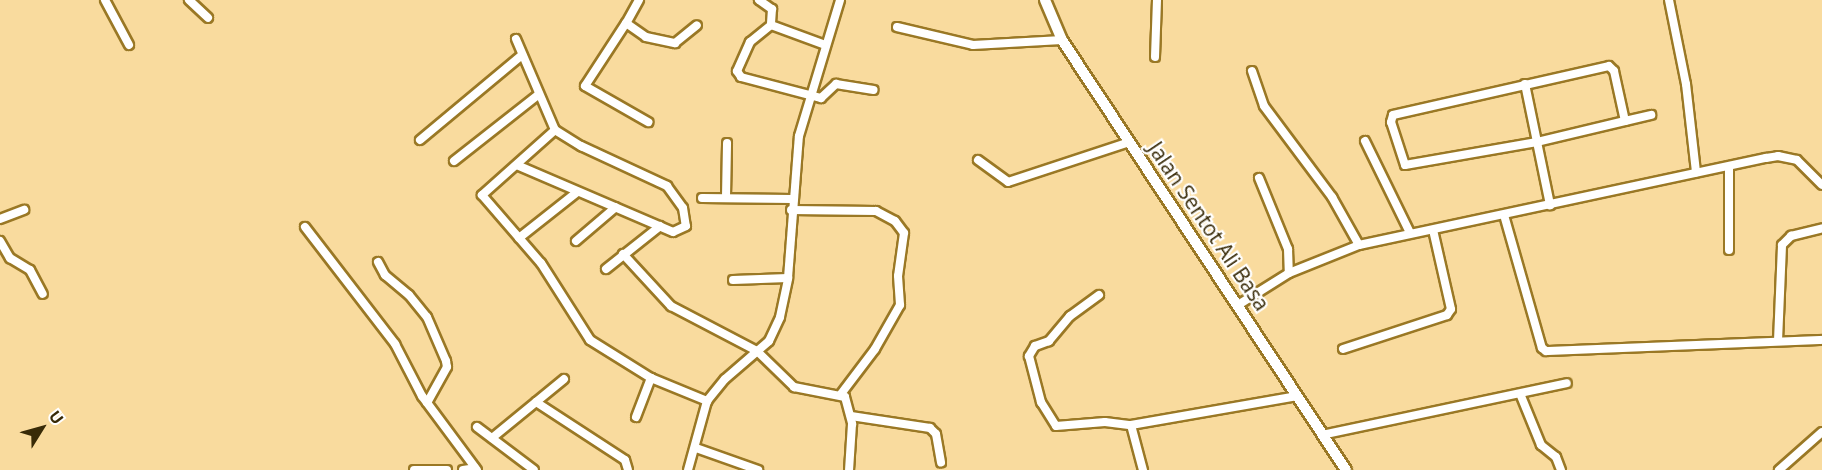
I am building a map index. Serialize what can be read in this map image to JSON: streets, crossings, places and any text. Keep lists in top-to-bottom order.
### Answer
{
  "streets": {
    "main road": ["Jalan Sentot Ali Basa"]
  },
  "north": "top right"
}
